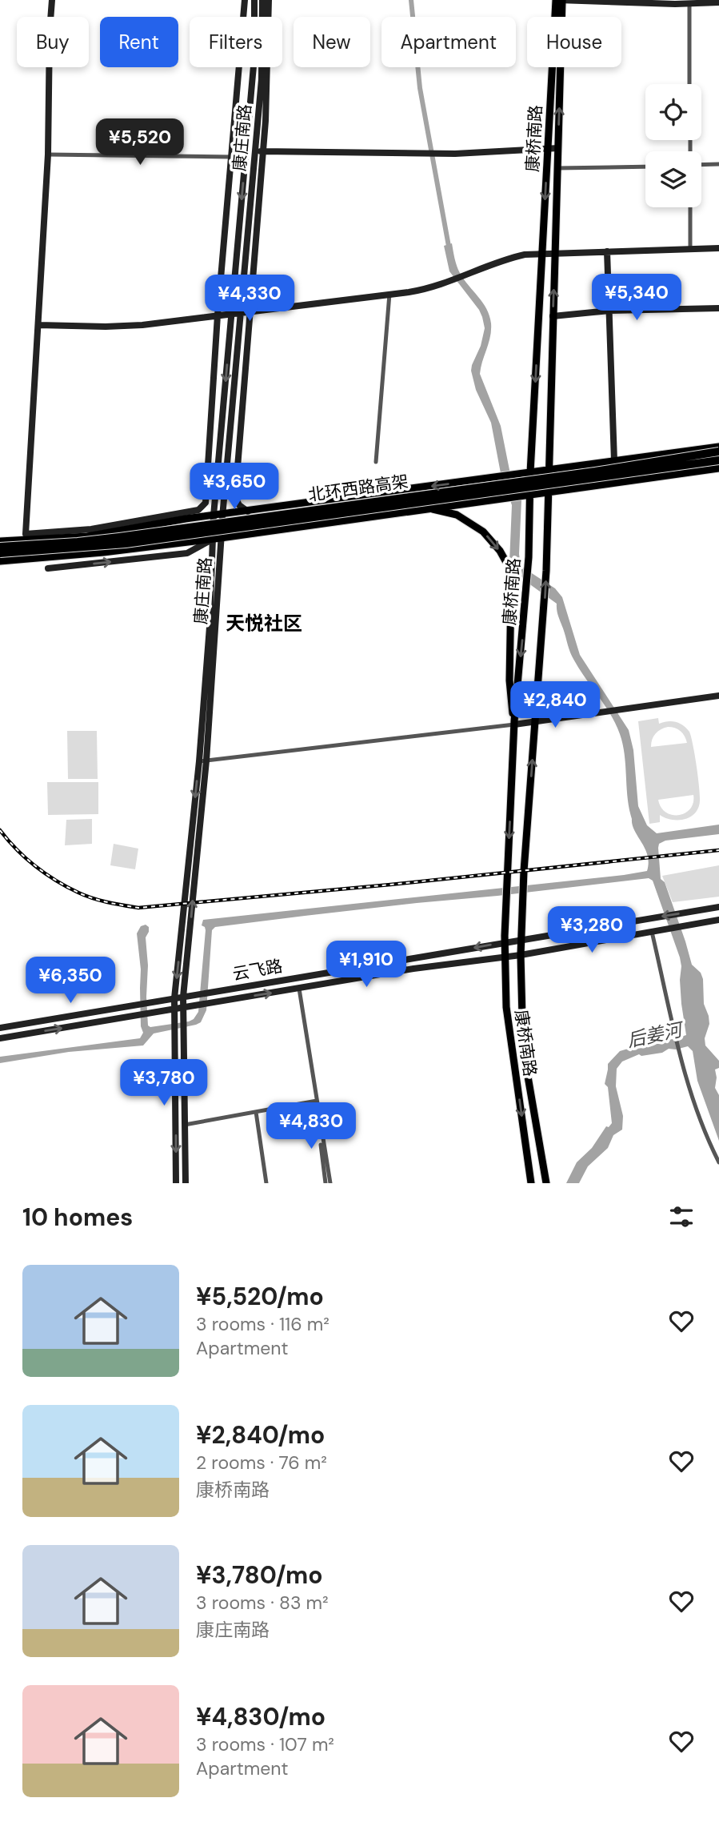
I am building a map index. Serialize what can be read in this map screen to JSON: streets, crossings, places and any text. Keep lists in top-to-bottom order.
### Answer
{
  "streets": {
    "highway": ["北环西路高架"],
    "main road": ["康桥南路"],
    "street": ["康庄南路", "云飞路"]
  },
  "crossings": [
    ["康庄南路", "云飞路"],
    ["康桥南路", "云飞路"]
  ],
  "districts": ["天悦社区"],
  "water": ["后姜河"],
  "page": {
    "chip": [
      "Buy",
      "Rent",
      "Filters",
      "New",
      "Apartment",
      "House"
    ],
    "price": [
      "¥5,520",
      "¥5,340",
      "¥4,330",
      "¥3,650",
      "¥2,840",
      "¥3,280",
      "¥1,910",
      "¥6,350",
      "¥3,780",
      "¥4,830"
    ],
    "heading": "10 homes",
    "list": [
      {
        "name": "¥5,520/mo",
        "note": "3 rooms · 116 m² · Apartment"
      },
      {
        "name": "¥2,840/mo",
        "note": "2 rooms · 76 m² · 康桥南路"
      },
      {
        "name": "¥3,780/mo",
        "note": "3 rooms · 83 m² · 康庄南路"
      },
      {
        "name": "¥4,830/mo",
        "note": "3 rooms · 107 m² · Apartment"
      }
    ]
  }
}
